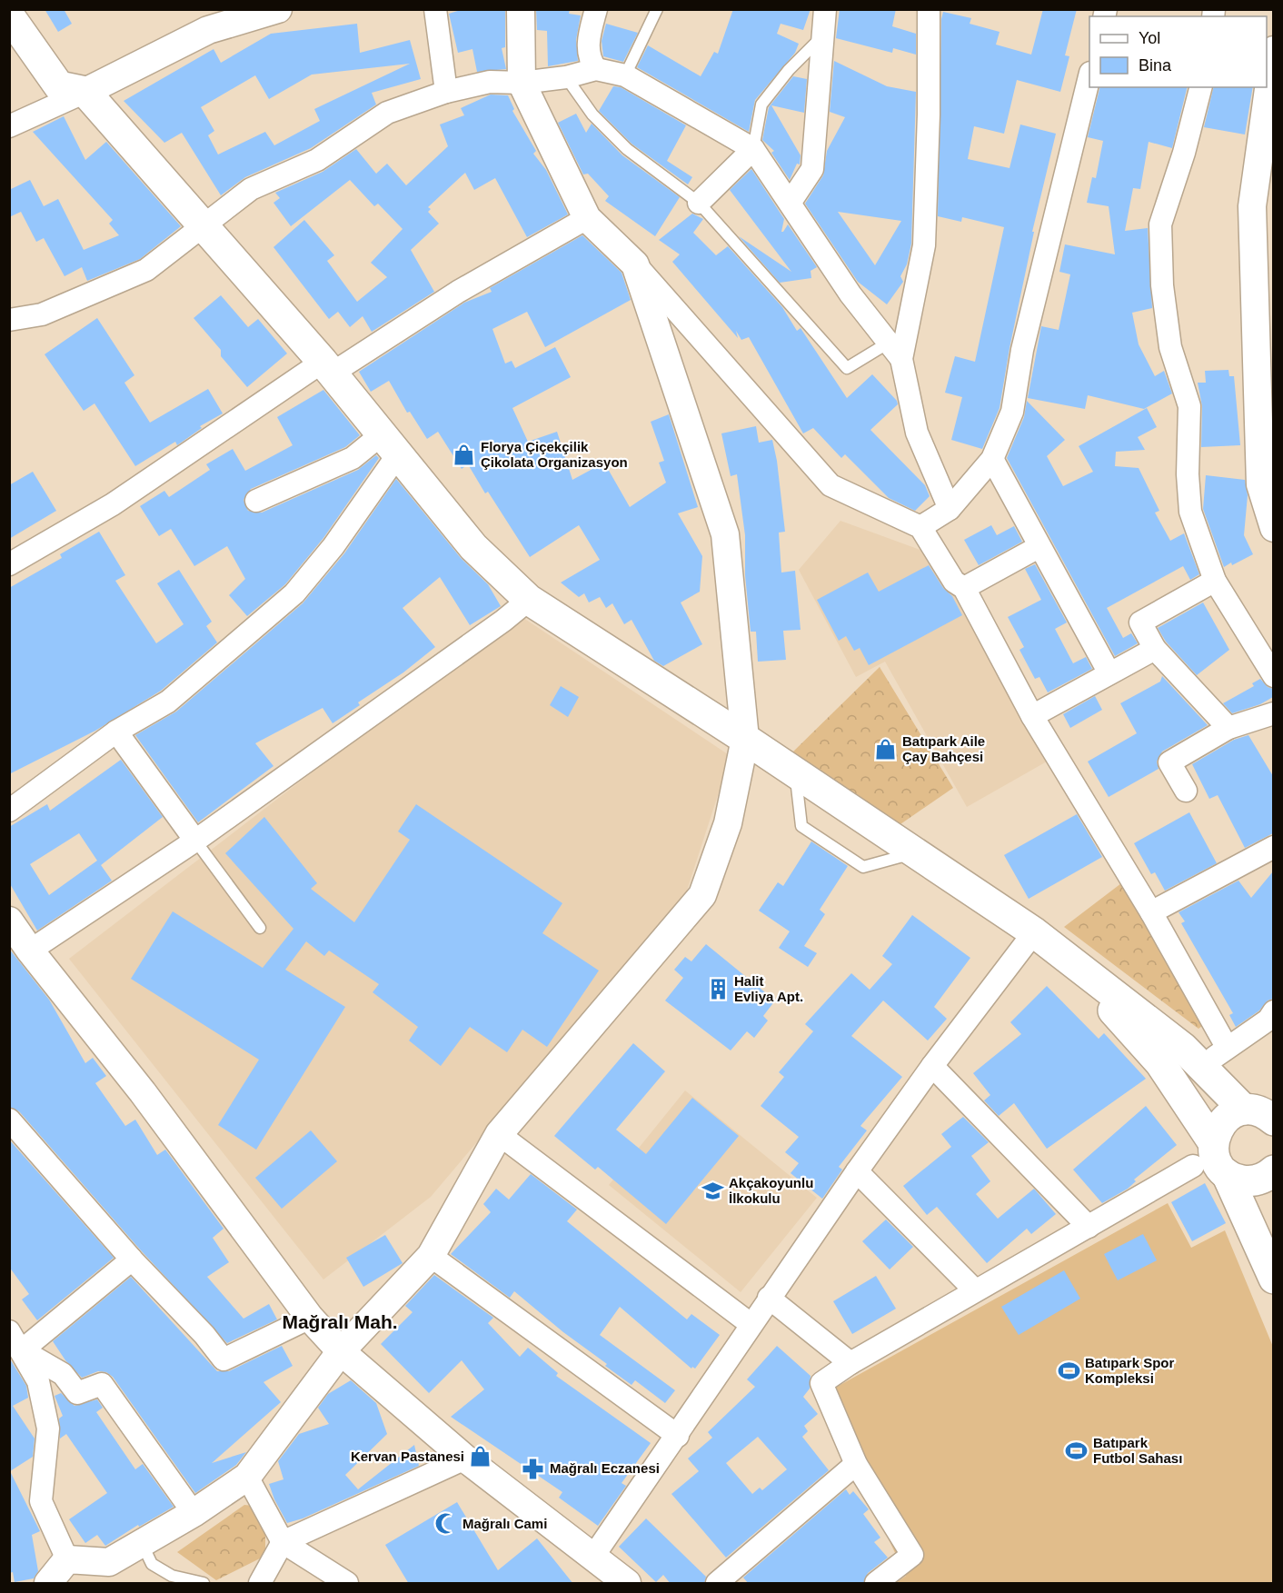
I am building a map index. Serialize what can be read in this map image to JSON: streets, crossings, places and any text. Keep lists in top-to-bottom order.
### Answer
{
  "districts": ["Mağralı Mah."],
  "places": {
    "shop": ["Florya Çiçekçilik Çikolata Organizasyon", "Batıpark Aile Çay Bahçesi", "Kervan Pastanesi"],
    "building": ["Halit Evliya Apt."],
    "school or university": ["Akçakoyunlu İlkokulu"],
    "sports": ["Batıpark Spor Kompleksi", "Batıpark Futbol Sahası"],
    "pharmacy": ["Mağralı Eczanesi"],
    "mosque": ["Mağralı Cami"]
  },
  "legend": ["Yol", "Bina"]
}
